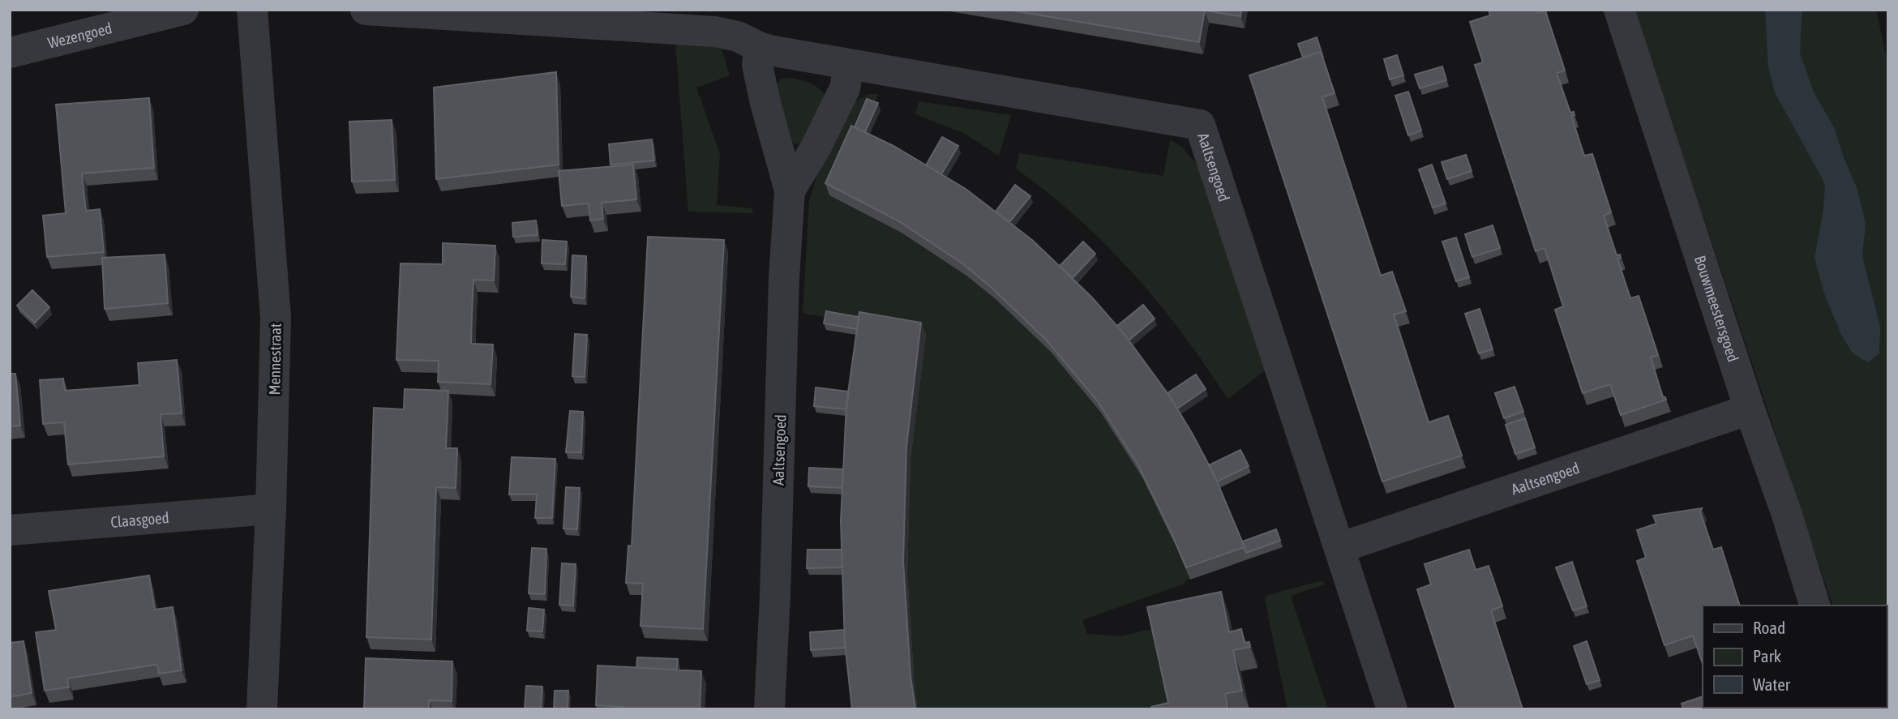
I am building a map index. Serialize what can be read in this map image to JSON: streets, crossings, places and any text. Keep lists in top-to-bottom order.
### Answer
{
  "streets": {
    "street": [
      "Wezengoed",
      "Aaltsengoed",
      "Bouwmeestersgoed",
      "Mennestraat",
      "Claasgoed"
    ]
  },
  "crossings": [
    ["Aaltsengoed", "Bouwmeestersgoed"],
    ["Mennestraat", "Claasgoed"]
  ],
  "legend": ["Road", "Park", "Water"]
}
